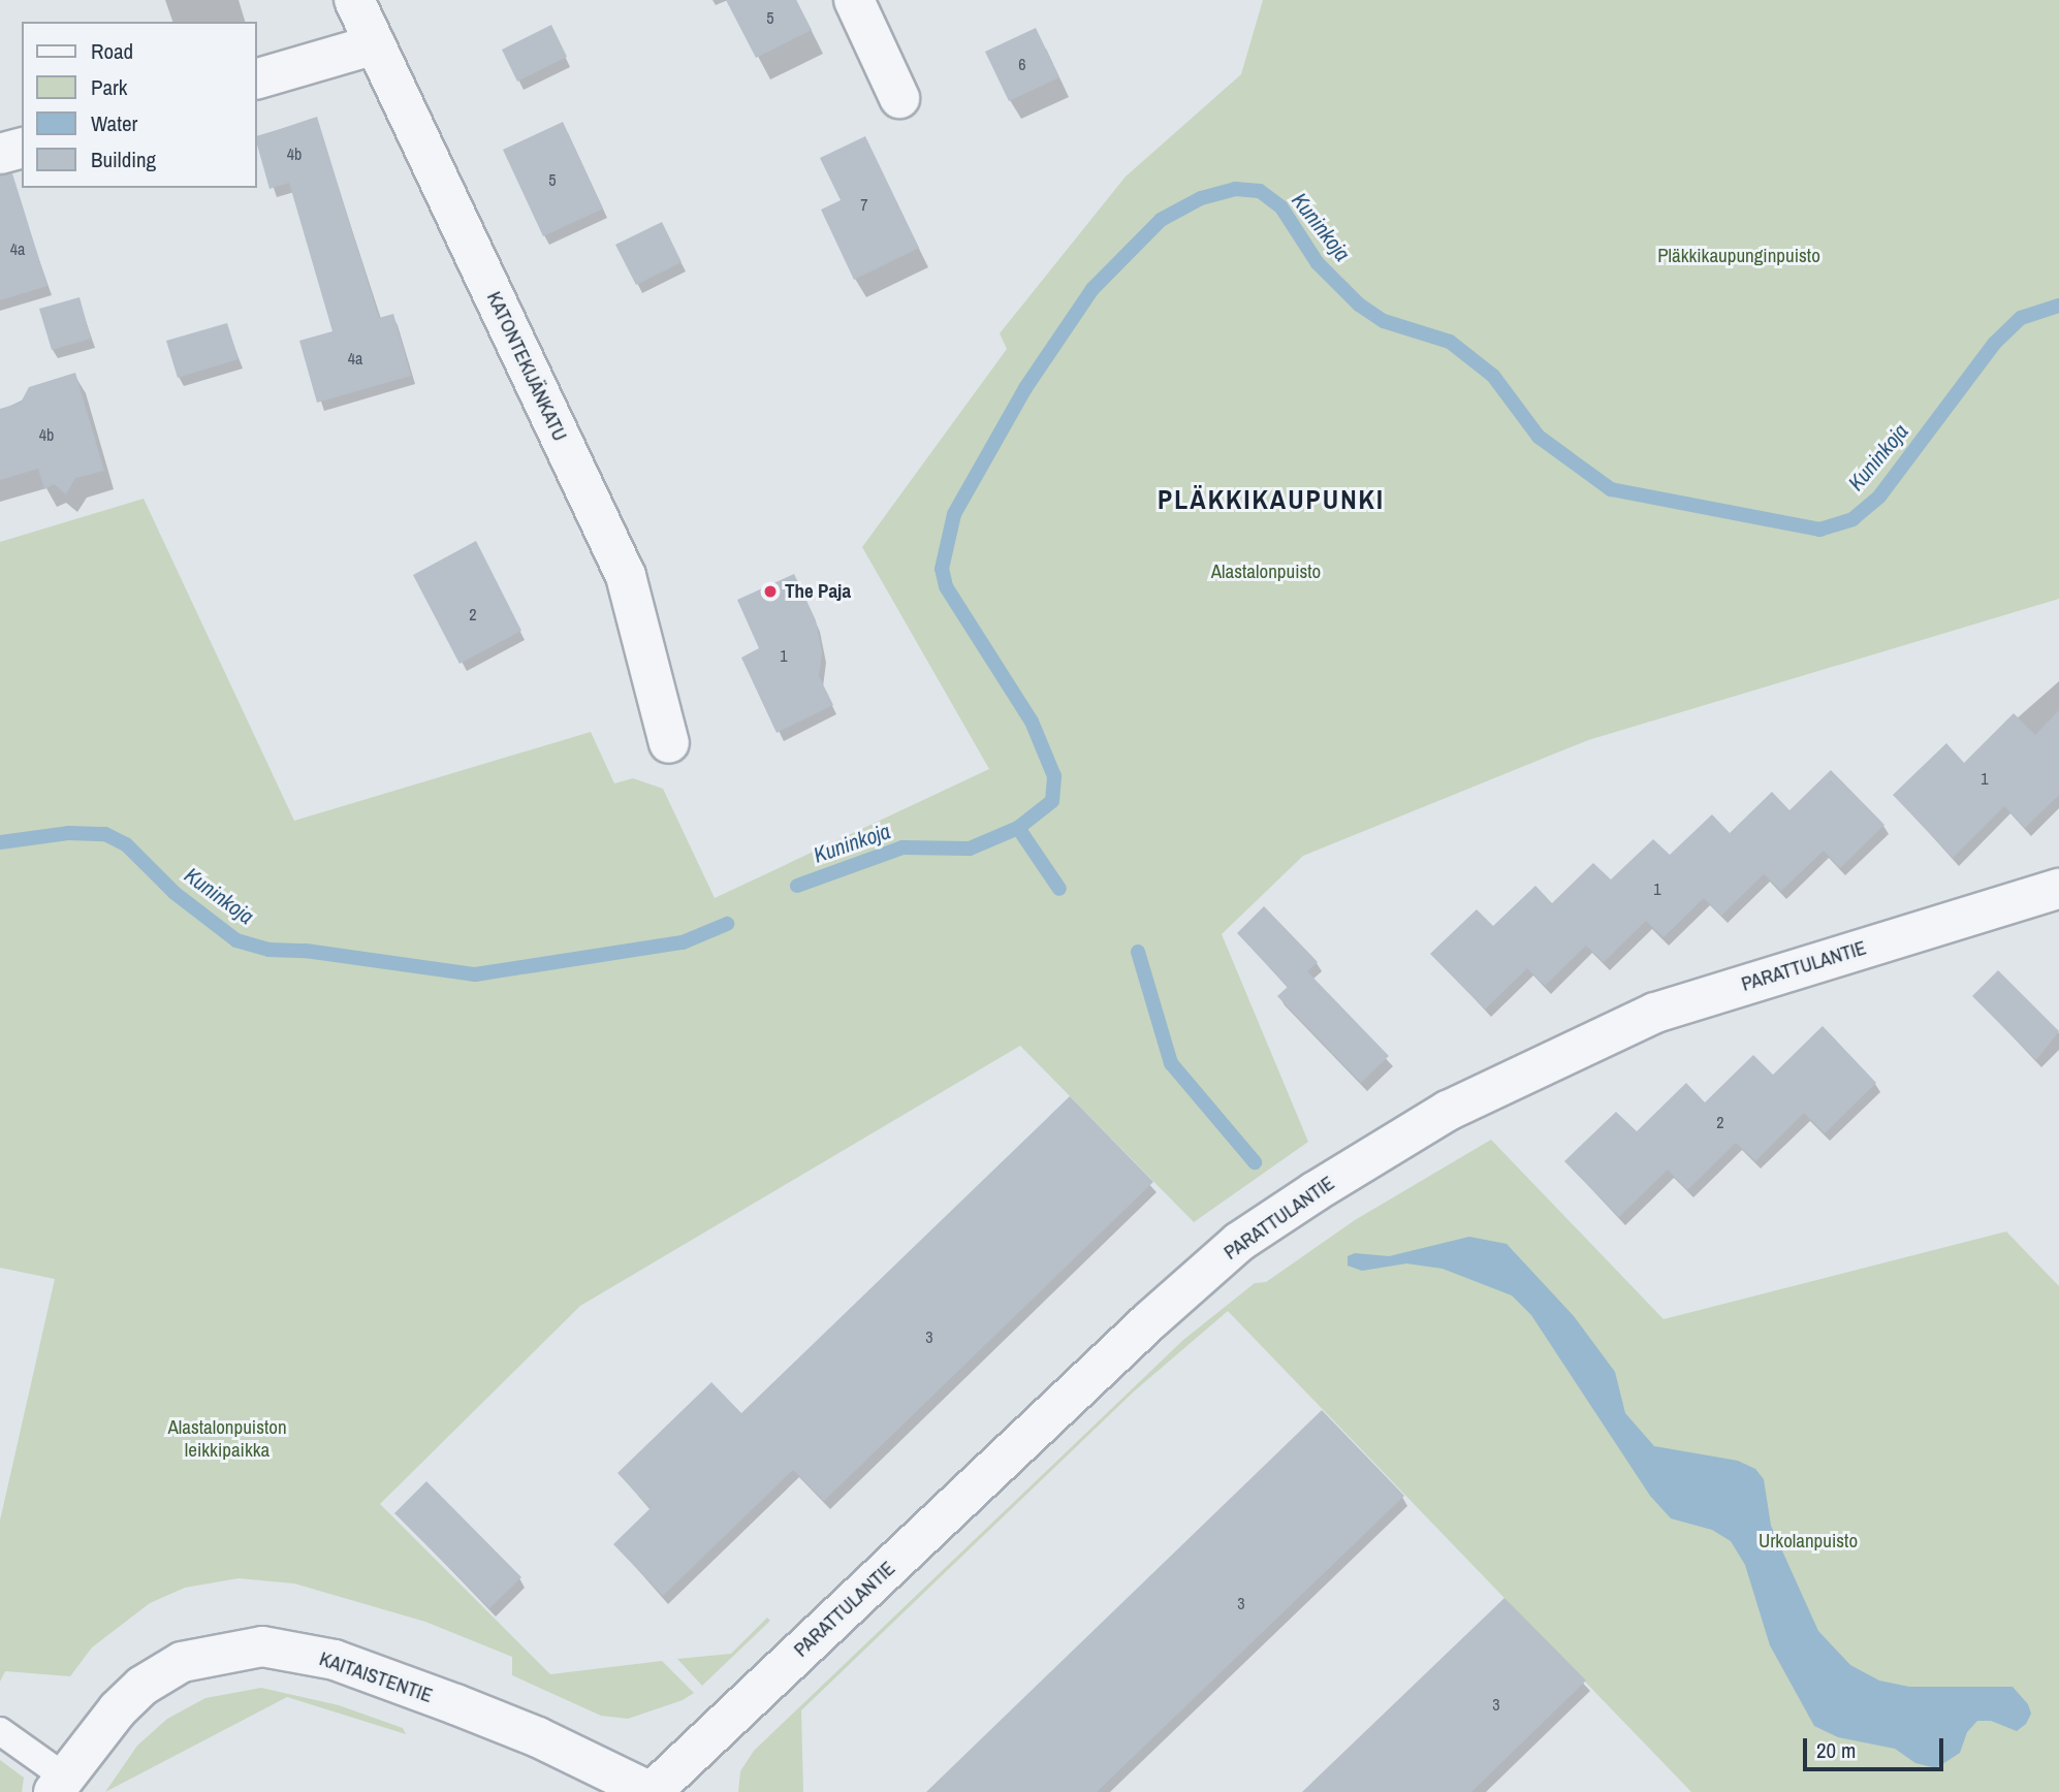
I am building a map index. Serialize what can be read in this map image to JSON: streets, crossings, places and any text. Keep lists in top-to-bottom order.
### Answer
{
  "streets": {
    "street": ["KATONTEKIJÄNKATU", "PARATTULANTIE", "KAITAISTENTIE"]
  },
  "crossings": [
    ["PARATTULANTIE", "KAITAISTENTIE"]
  ],
  "districts": ["PLÄKKIKAUPUNKI"],
  "water": ["Kuninkoja"],
  "parks": [
    "Pläkkikaupunginpuisto",
    "Alastalonpuisto",
    "Alastalonpuiston leikkipaikka",
    "Urkolanpuisto"
  ],
  "places": ["The Paja"],
  "house_numbers": [
    "5",
    "6",
    "4b",
    "5",
    "7",
    "4a",
    "4a",
    "4b",
    "2",
    "1",
    "1",
    "1",
    "2",
    "3",
    "3",
    "3"
  ],
  "legend": [
    "Road",
    "Park",
    "Water",
    "Building"
  ],
  "scale_bar": "20 m"
}
